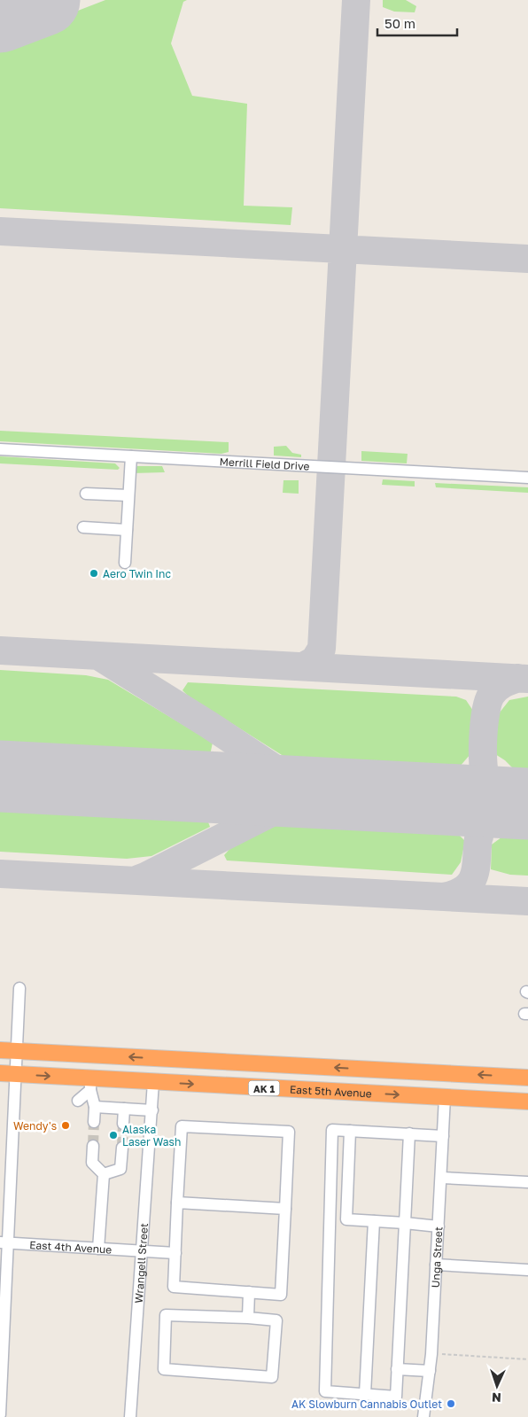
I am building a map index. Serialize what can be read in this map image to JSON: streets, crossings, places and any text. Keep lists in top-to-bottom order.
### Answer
{
  "streets": {
    "highway": ["AK 1", "East 5th Avenue"],
    "street": [
      "Merrill Field Drive",
      "East 4th Avenue",
      "Unga Street",
      "Wrangell Street"
    ]
  },
  "crossings": [
    ["East 5th Avenue", "Unga Street"],
    ["East 5th Avenue", "Wrangell Street"],
    ["East 4th Avenue", "Wrangell Street"]
  ],
  "places": [
    "Aero Twin Inc",
    "Wendy's",
    "Alaska Laser Wash",
    "AK Slowburn Cannabis Outlet"
  ],
  "scale_bar": "50 m",
  "north": "bottom"
}
